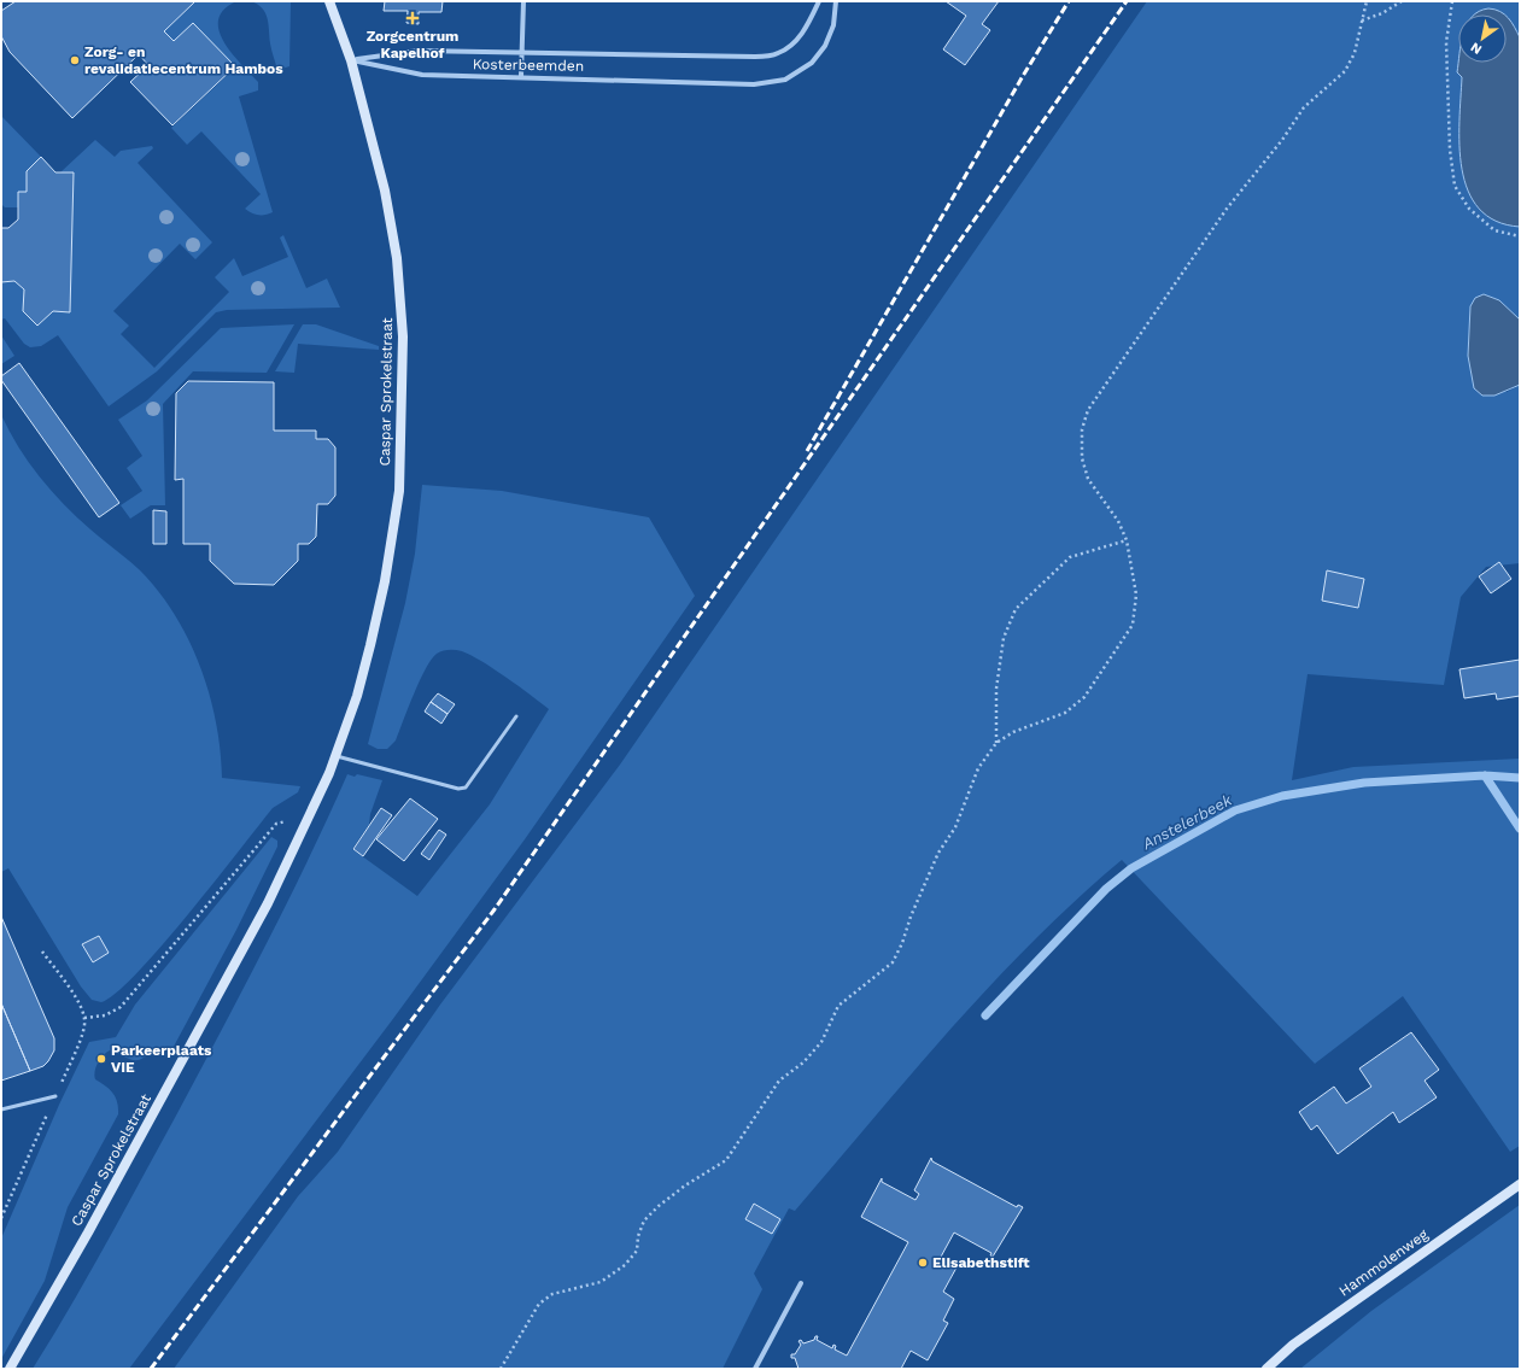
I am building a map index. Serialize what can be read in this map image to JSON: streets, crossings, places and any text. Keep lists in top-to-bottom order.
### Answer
{
  "streets": {
    "main road": ["Caspar Sprokelstraat", "Hammolenweg"],
    "street": ["Kosterbeemden"]
  },
  "crossings": [
    ["Kosterbeemden", "Caspar Sprokelstraat"]
  ],
  "water": ["Anstelerbeek"],
  "places": {
    "health": ["Zorgcentrum Kapelhof"],
    "other": ["Zorg- en revalidatiecentrum Hambos", "Parkeerplaats VIE", "Elisabethstift"]
  },
  "north": "bottom left"
}
